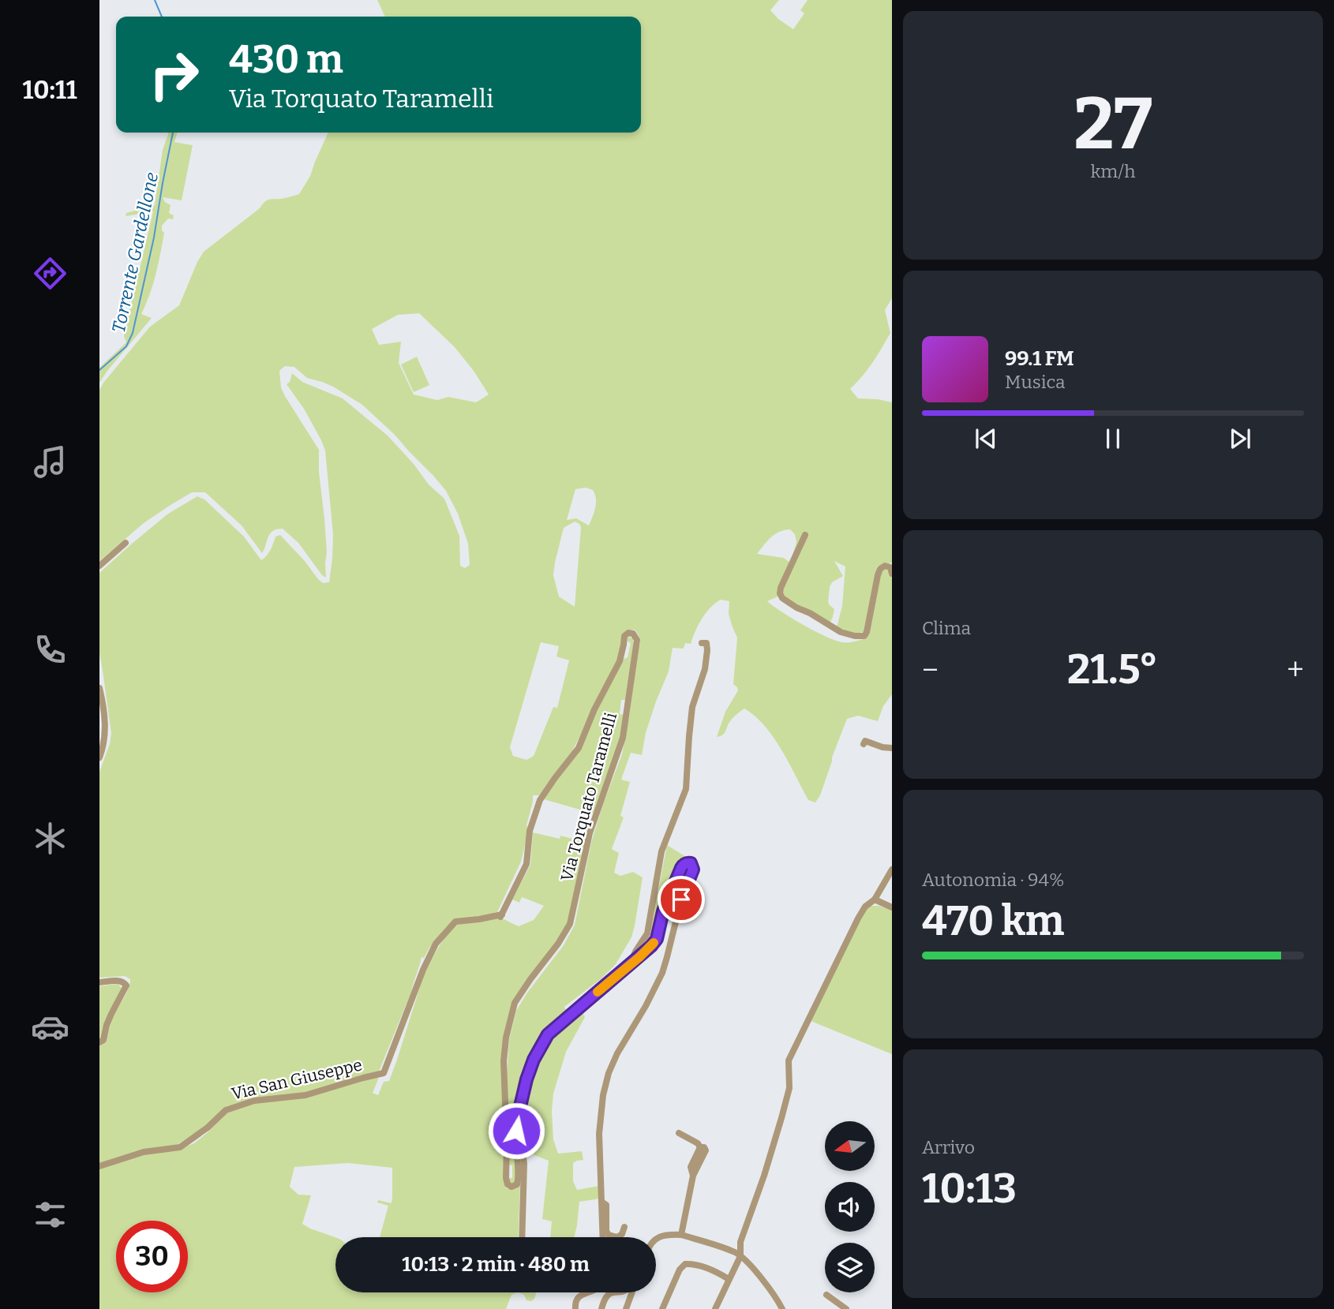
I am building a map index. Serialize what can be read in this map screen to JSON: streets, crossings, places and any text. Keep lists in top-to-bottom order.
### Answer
{
  "streets": {
    "street": ["Via Torquato Taramelli", "Via San Giuseppe"]
  },
  "crossings": [
    ["Via Torquato Taramelli", "Via San Giuseppe"]
  ],
  "water": ["Torrente Gardellone"],
  "north": "left",
  "page": {
    "tabs": "10:11",
    "tile": [
      ["27", "km/h"],
      "Clima",
      ["Autonomia · 94%", "470 km"],
      ["Arrivo", "10:13"]
    ],
    "turn": ["430 m", "Via Torquato Taramelli"],
    "song": ["99.1 FM", "Musica"],
    "heat": ["−", "21.5°", "+"],
    "limit": "30",
    "trip": "10:13 · 2 min · 480 m"
  }
}
